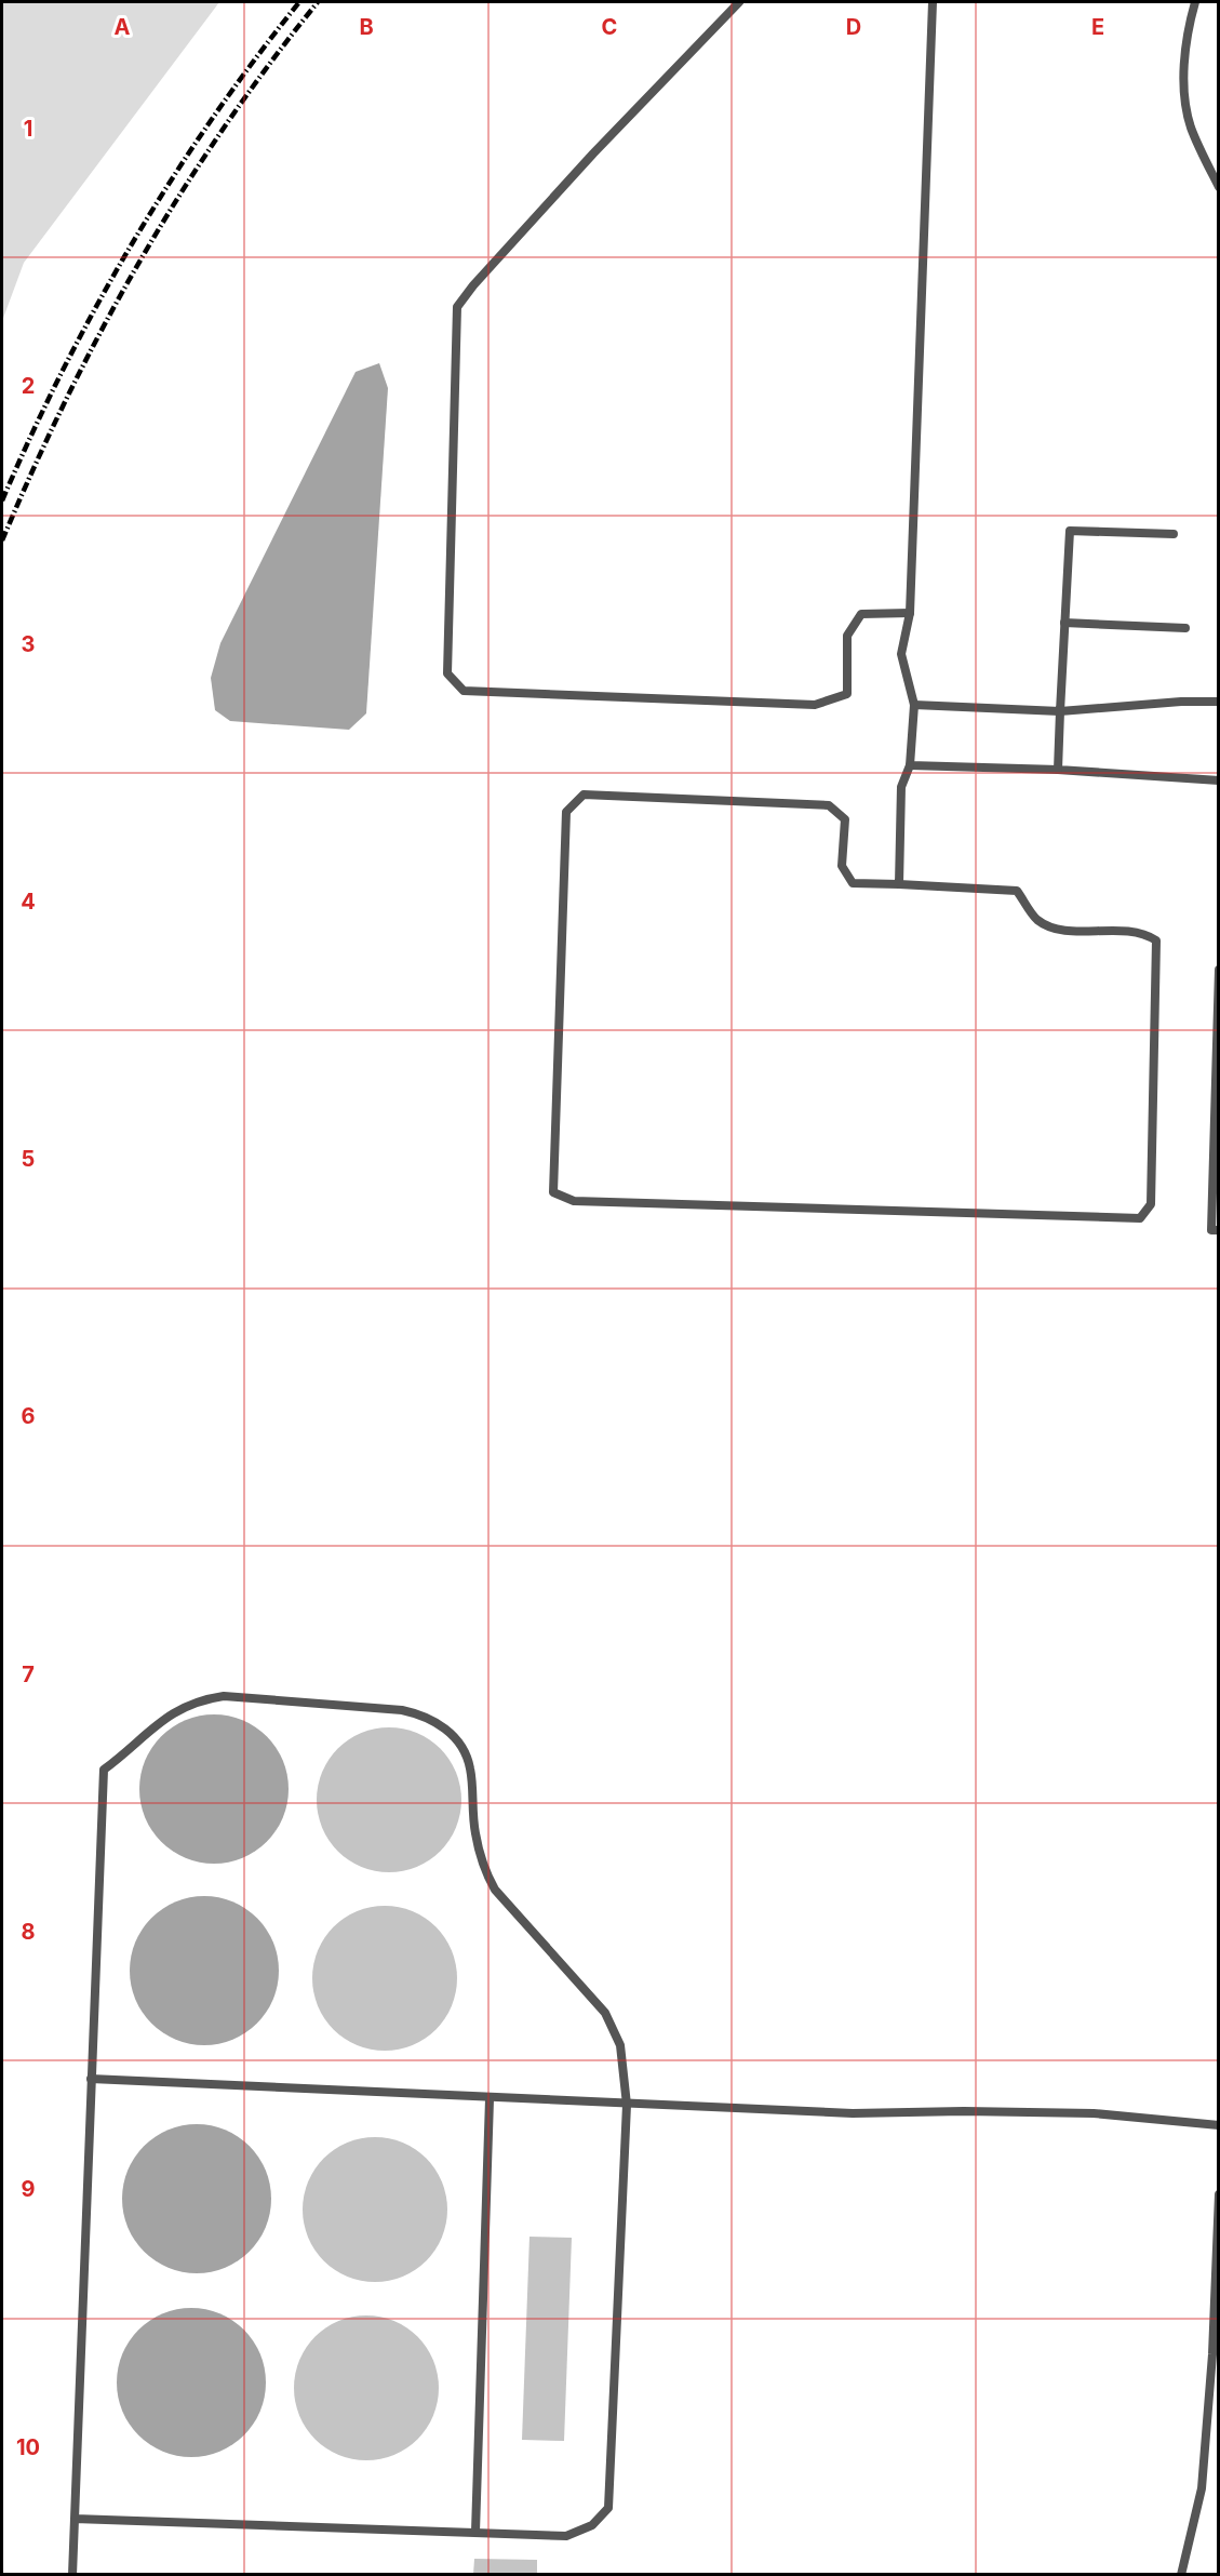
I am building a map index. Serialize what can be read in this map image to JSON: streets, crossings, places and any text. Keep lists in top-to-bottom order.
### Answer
{
  "grid": {
    "columns": [
      "A",
      "B",
      "C",
      "D",
      "E"
    ],
    "rows": [
      "1",
      "2",
      "3",
      "4",
      "5",
      "6",
      "7",
      "8",
      "9",
      "10"
    ]
  }
}
